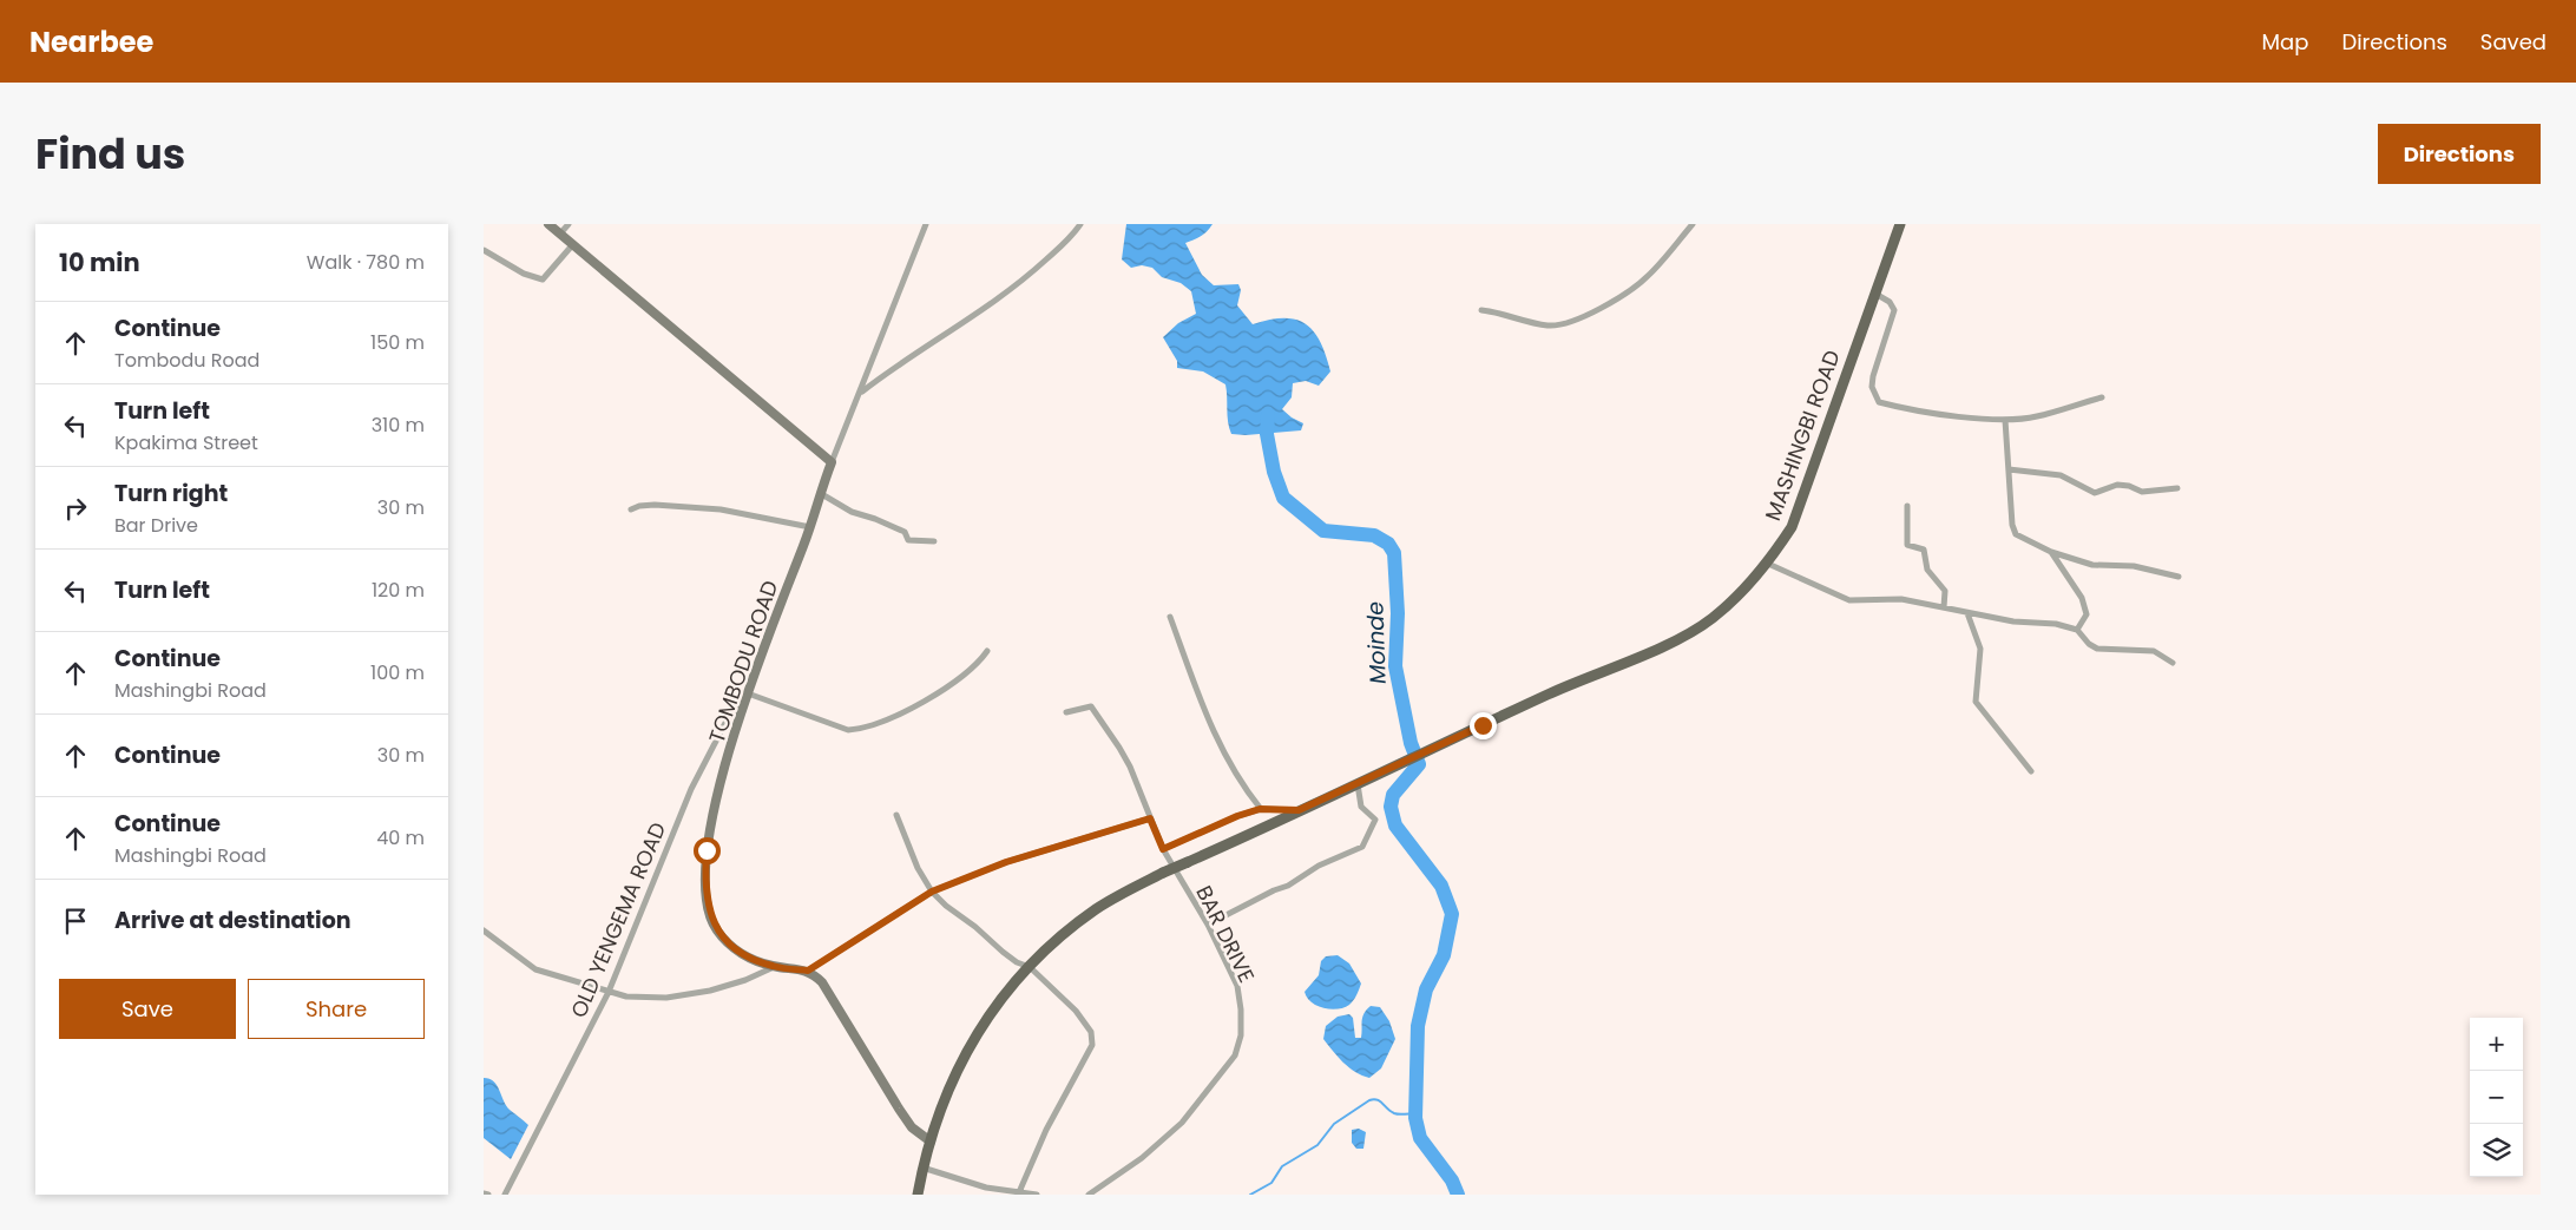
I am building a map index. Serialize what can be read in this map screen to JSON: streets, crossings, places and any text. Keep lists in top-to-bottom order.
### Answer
{
  "streets": {
    "main road": ["MASHINGBI ROAD", "TOMBODU ROAD"],
    "street": ["OLD YENGEMA ROAD", "BAR DRIVE"]
  },
  "crossings": [
    ["TOMBODU ROAD", "OLD YENGEMA ROAD"]
  ],
  "water": ["Moinde"],
  "page": {
    "header": "Nearbee",
    "nav": ["Map", "Directions", "Saved"],
    "title": "Find us",
    "buttons": [
      "Directions",
      ["Save", "Share"]
    ],
    "heading": ["10 min", "Walk · 780 m"],
    "list": [
      ["Continue", "Tombodu Road", "150 m"],
      ["Turn left", "Kpakima Street", "310 m"],
      ["Turn right", "Bar Drive", "30 m"],
      ["Turn left", "120 m"],
      ["Continue", "Mashingbi Road", "100 m"],
      ["Continue", "30 m"],
      ["Continue", "Mashingbi Road", "40 m"],
      "Arrive at destination"
    ],
    "map_buttons": ["+", "−"]
  }
}
